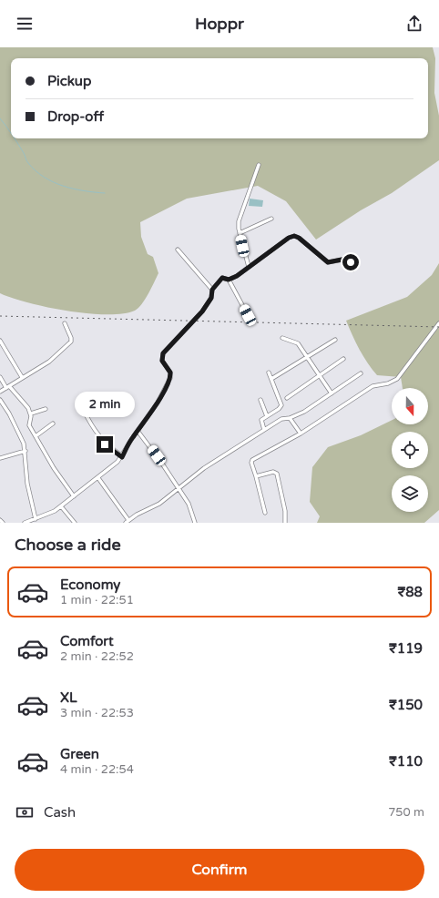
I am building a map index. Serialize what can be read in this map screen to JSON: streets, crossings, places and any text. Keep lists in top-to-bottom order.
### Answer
{
  "north": "bottom",
  "page": {
    "header": "Hoppr",
    "banner": ["Pickup", "Drop-off"],
    "bubble": "2 min",
    "heading": "Choose a ride",
    "list": [
      {
        "name": "Economy",
        "note": "1 min · 22:51",
        "value": "₹88"
      },
      {
        "name": "Comfort",
        "note": "2 min · 22:52",
        "value": "₹119"
      },
      {
        "name": "XL",
        "note": "3 min · 22:53",
        "value": "₹150"
      },
      {
        "name": "Green",
        "note": "4 min · 22:54",
        "value": "₹110"
      }
    ],
    "pay": ["Cash", "750 m"],
    "buttons": "Confirm"
  }
}
